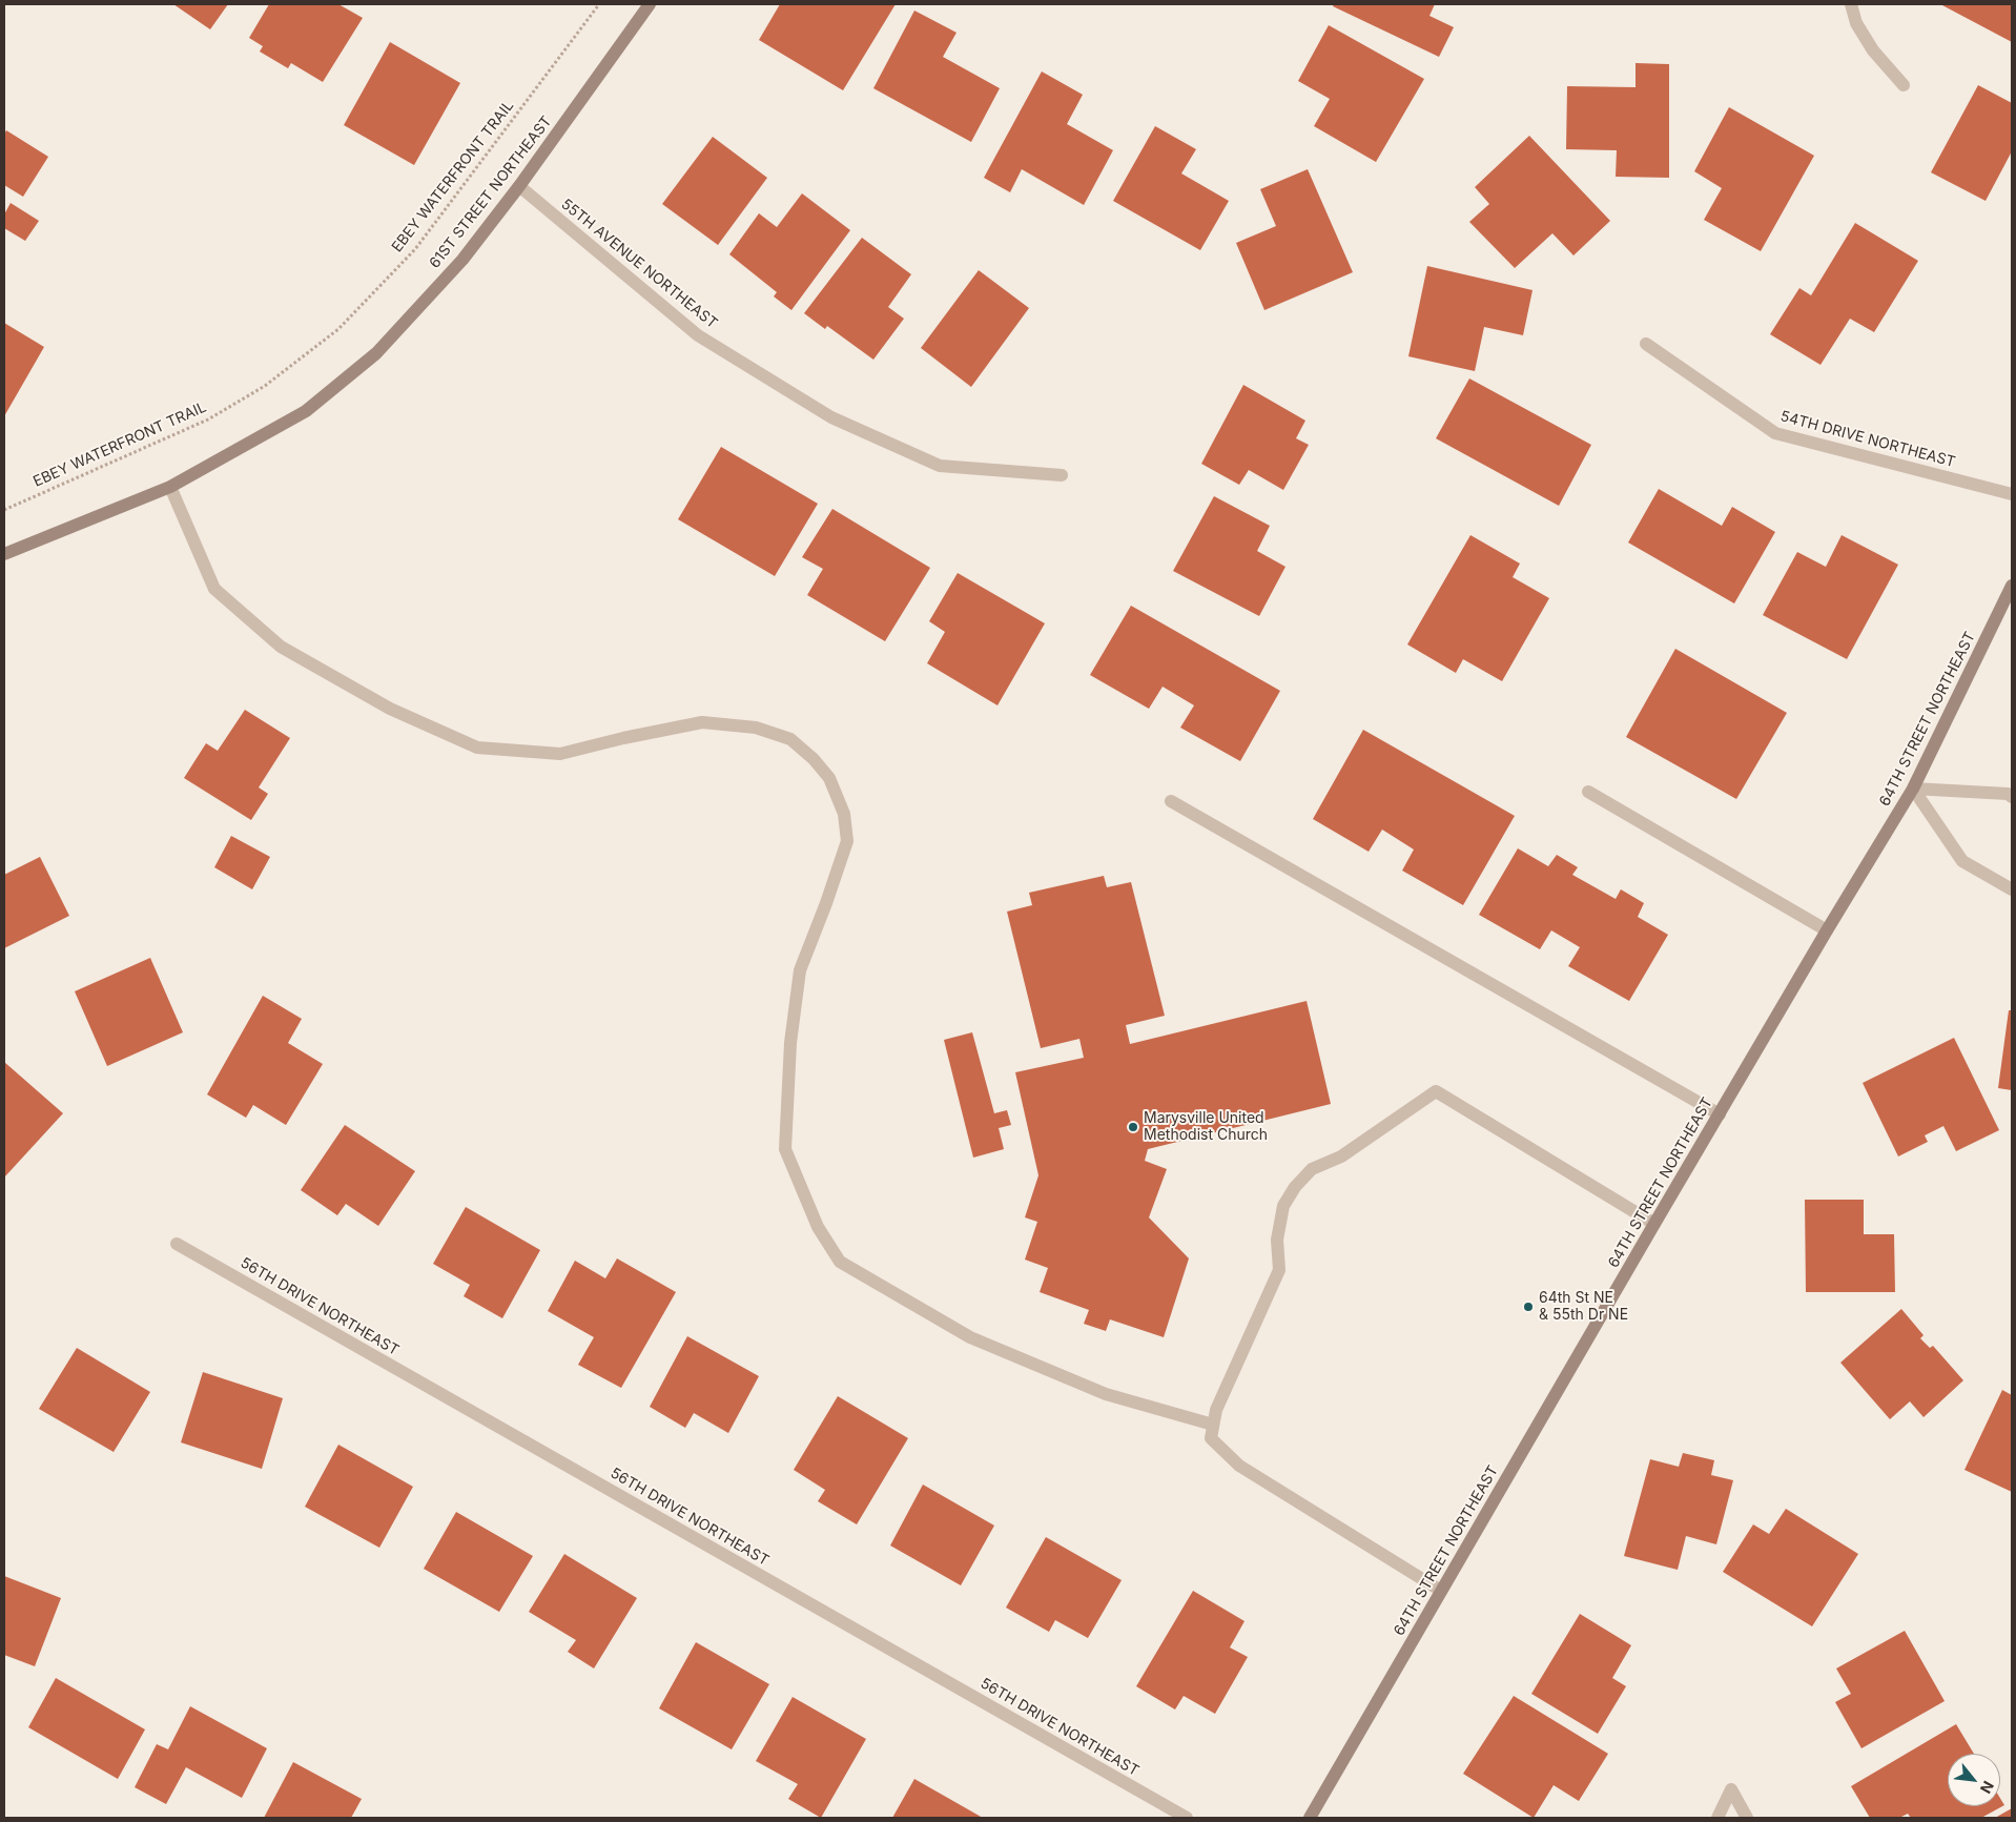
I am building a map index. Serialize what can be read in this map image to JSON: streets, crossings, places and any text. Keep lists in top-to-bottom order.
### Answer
{
  "streets": {
    "main road": ["61ST STREET NORTHEAST", "64TH STREET NORTHEAST"],
    "street": ["55TH AVENUE NORTHEAST", "54TH DRIVE NORTHEAST", "56TH DRIVE NORTHEAST"],
    "path": ["EBEY WATERFRONT TRAIL"]
  },
  "crossings": [
    ["61ST STREET NORTHEAST", "55TH AVENUE NORTHEAST"]
  ],
  "places": ["Marysville United Methodist Church", "64th St NE & 55th Dr NE"],
  "north": "bottom right"
}
